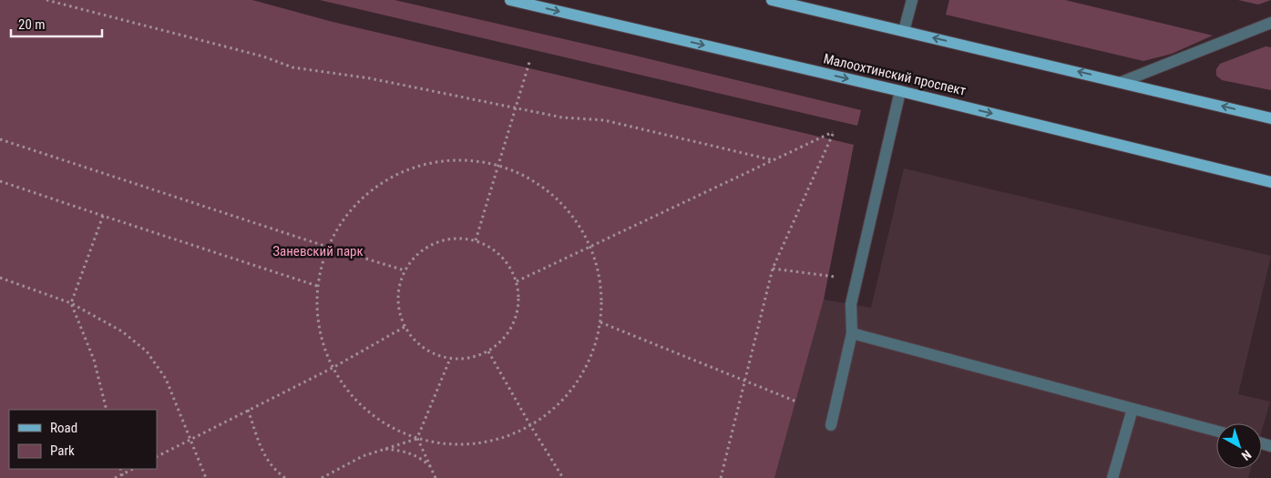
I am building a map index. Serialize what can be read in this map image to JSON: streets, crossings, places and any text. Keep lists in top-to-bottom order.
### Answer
{
  "streets": {
    "main road": ["Малоохтинский проспект"]
  },
  "parks": ["Заневский парк"],
  "legend": ["Road", "Park"],
  "scale_bar": "20 m",
  "north": "bottom right"
}
